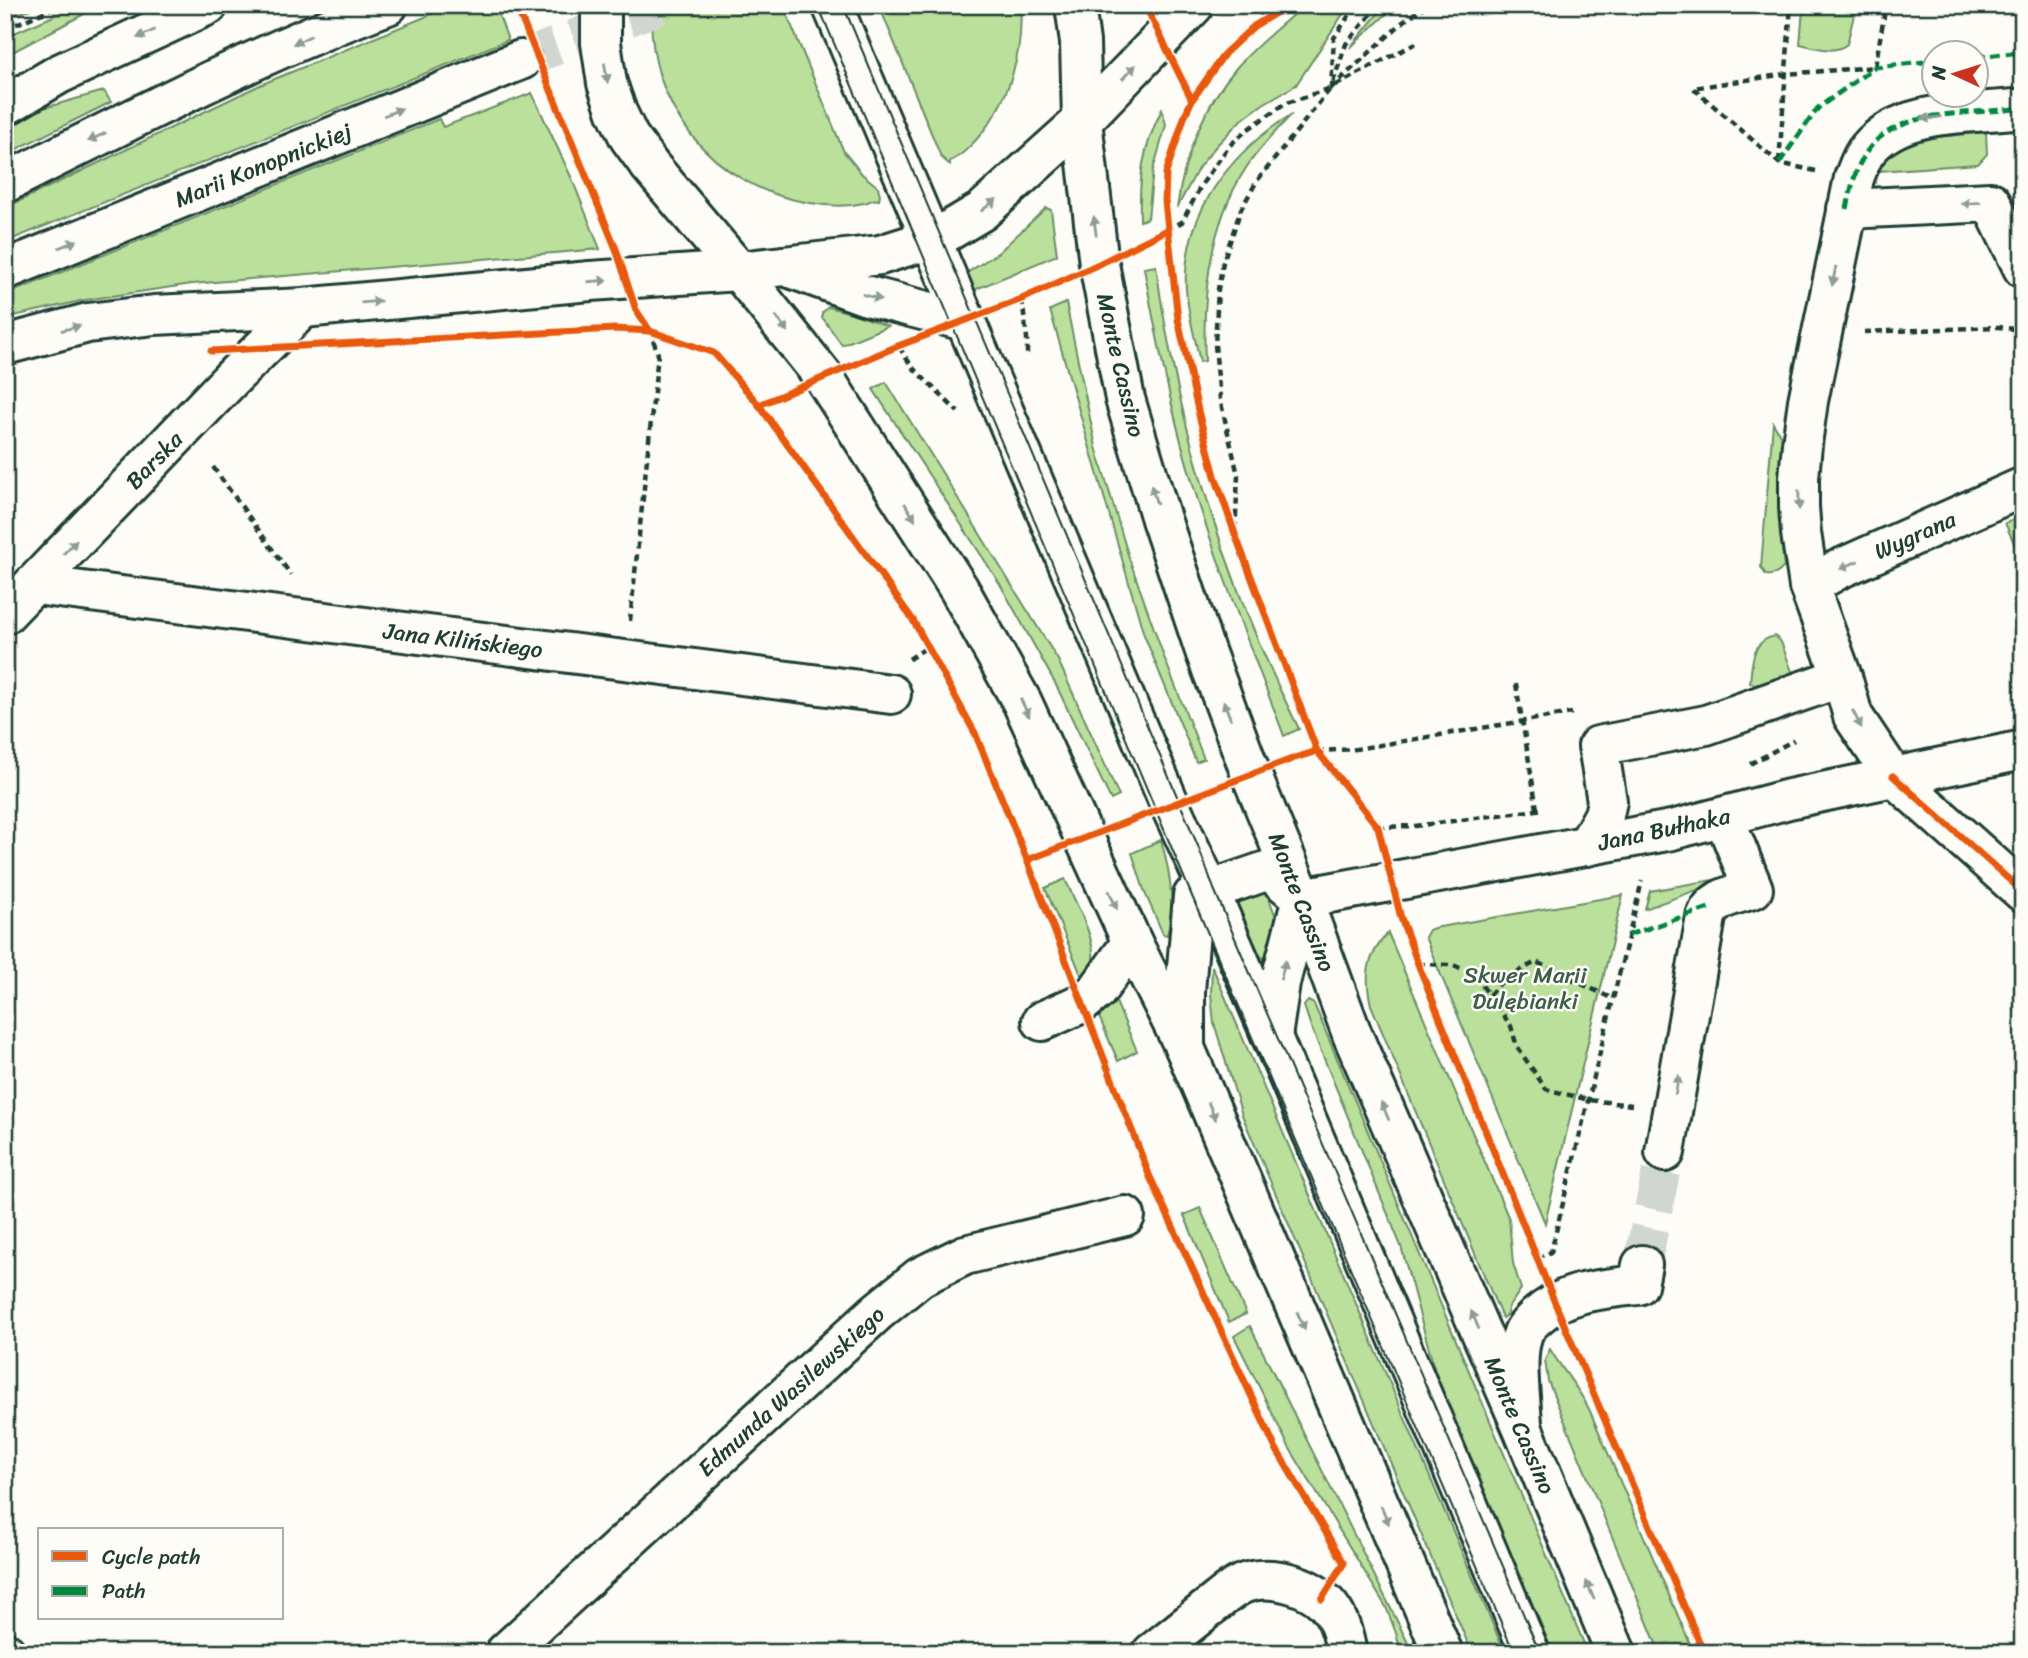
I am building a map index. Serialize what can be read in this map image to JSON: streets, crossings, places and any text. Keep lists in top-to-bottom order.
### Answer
{
  "streets": {
    "main road": [
      "Marii Konopnickiej",
      "Monte Cassino",
      "Barska",
      "Wygrana",
      "Jana Kilińskiego",
      "Jana Bułhaka",
      "Edmunda Wasilewskiego"
    ]
  },
  "crossings": [
    ["Monte Cassino", "Jana Bułhaka"],
    ["Barska", "Jana Kilińskiego"]
  ],
  "one_way": ["Wygrana"],
  "parks": ["Skwer Marii Dulębianki"],
  "legend": ["Cycle path", "Path"],
  "north": "left"
}
